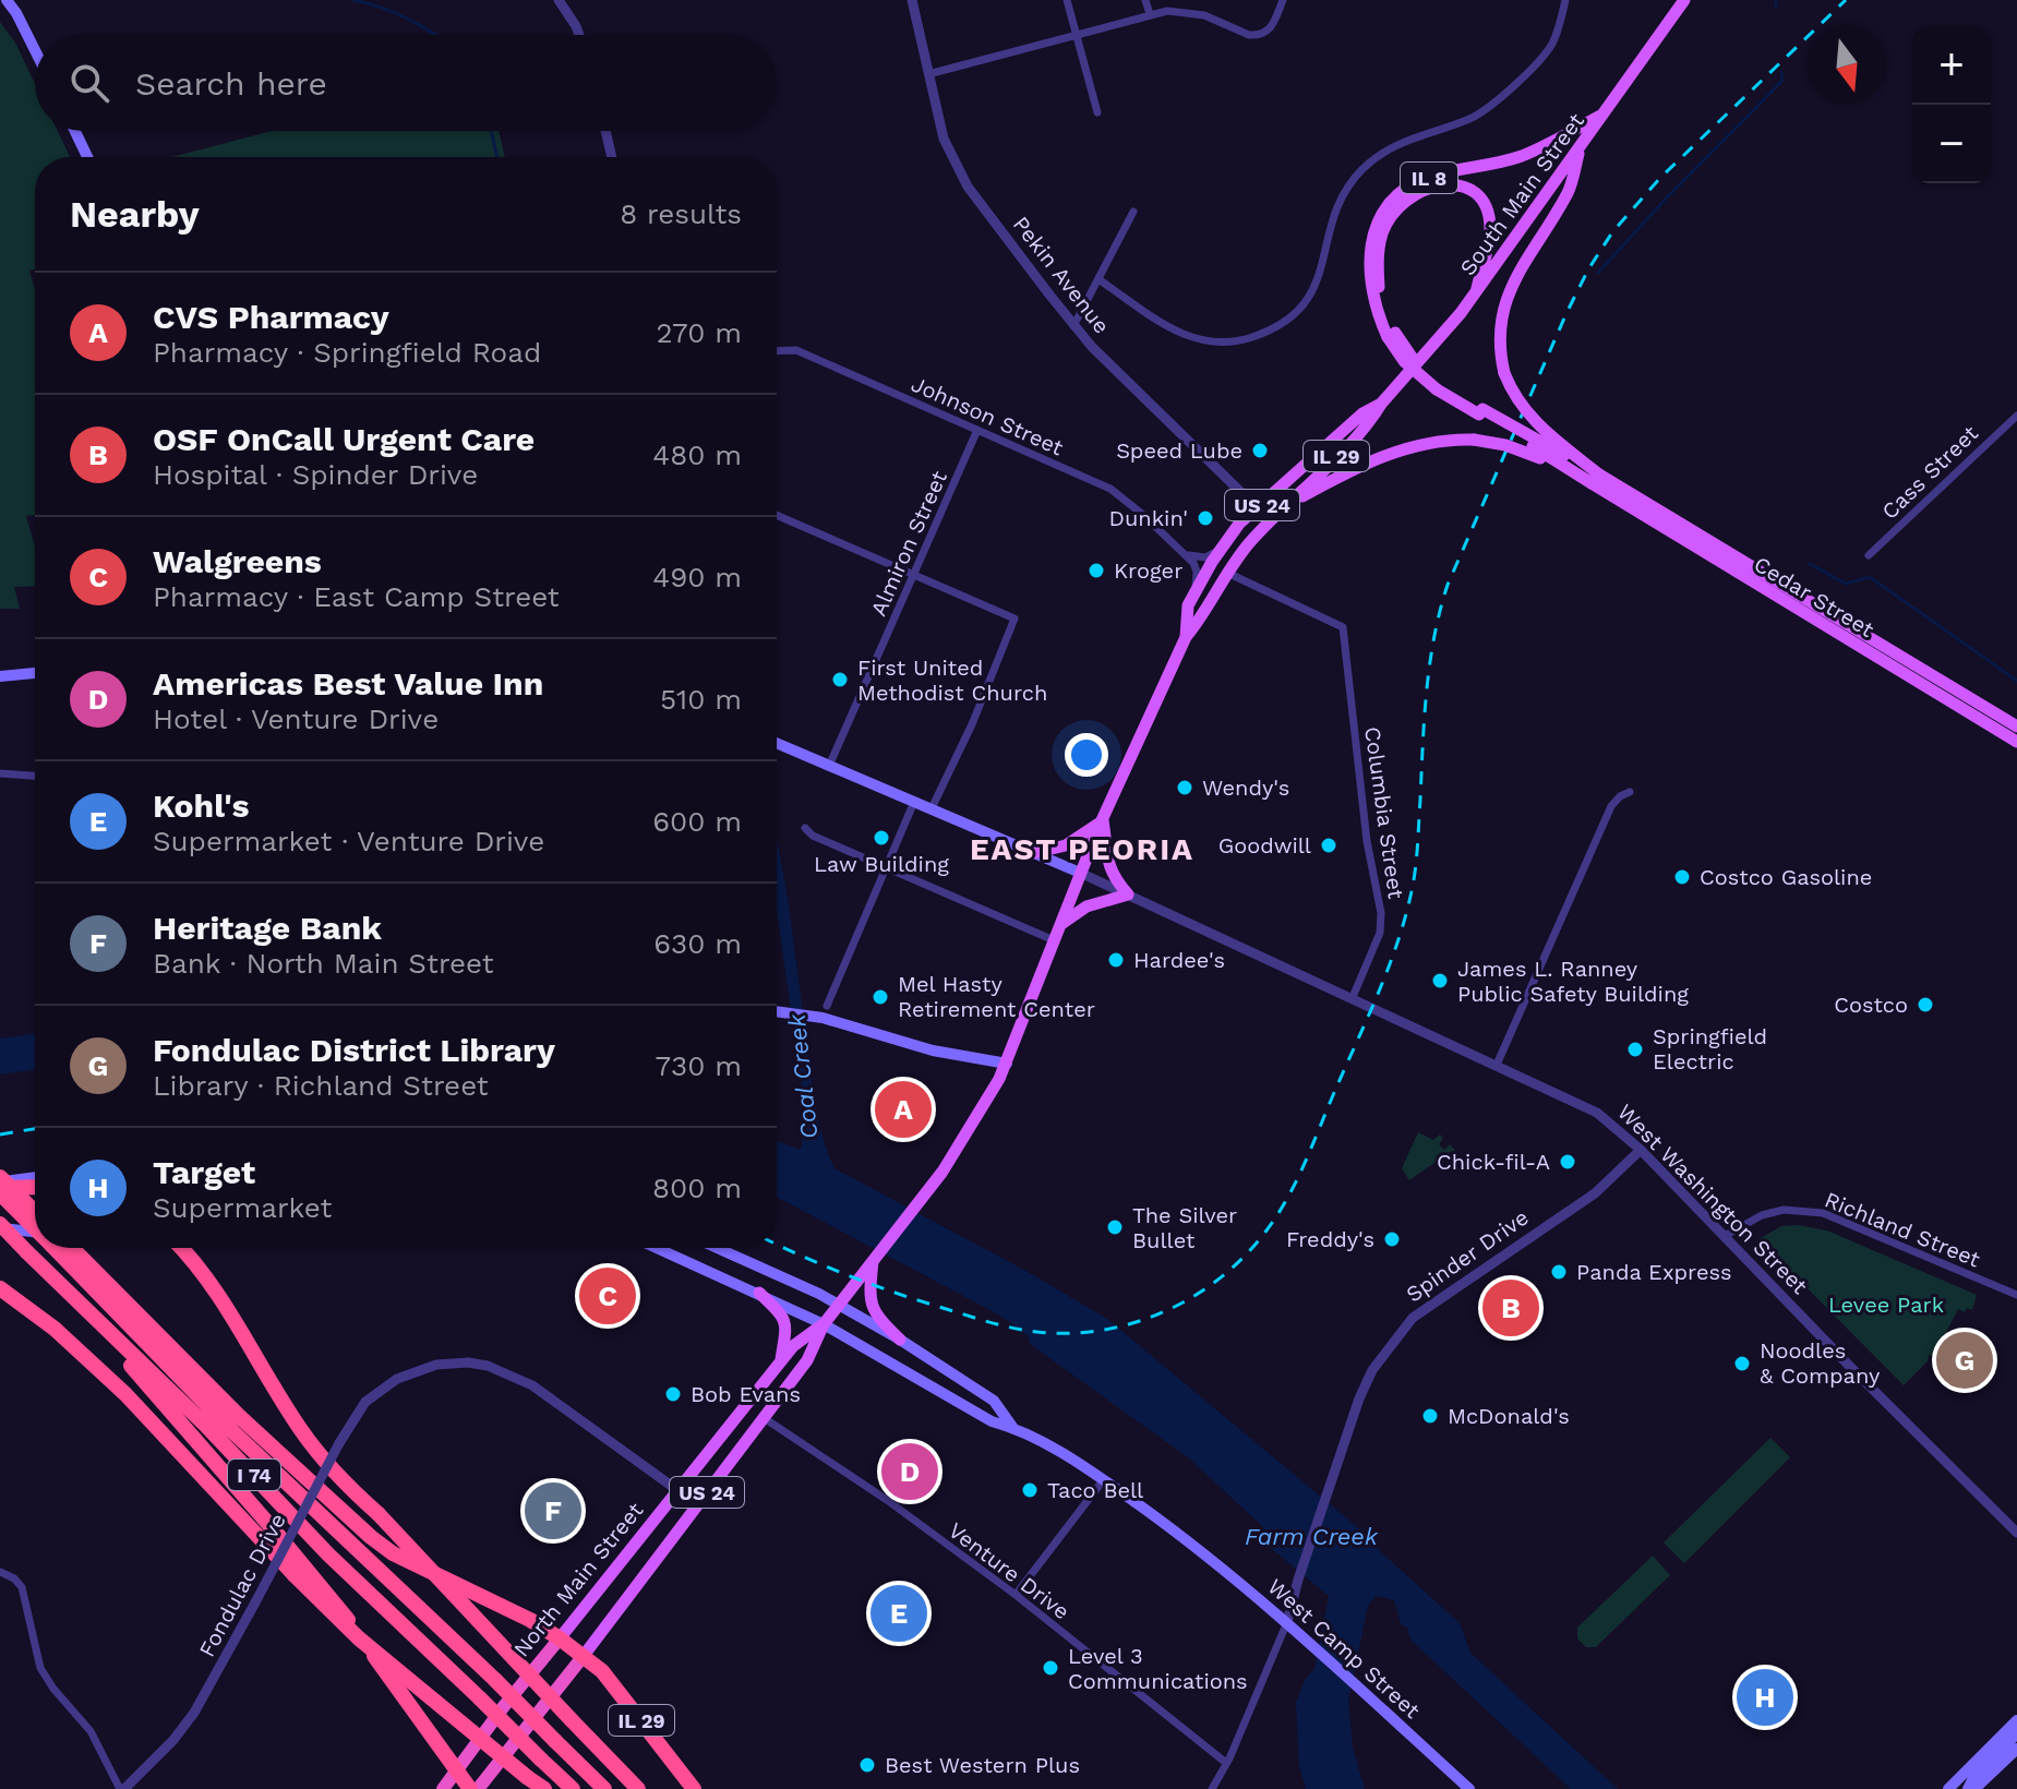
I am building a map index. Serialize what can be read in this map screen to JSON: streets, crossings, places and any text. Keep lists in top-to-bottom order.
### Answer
{
  "streets": {
    "highway": [
      "IL 29",
      "US 24",
      "I 74",
      "North Main Street"
    ],
    "main road": [
      "IL 8",
      "South Main Street",
      "Cedar Street",
      "West Camp Street"
    ],
    "street": [
      "Pekin Avenue",
      "Johnson Street",
      "Cass Street",
      "Almiron Street",
      "Columbia Street",
      "West Washington Street",
      "Richland Street",
      "Spinder Drive",
      "Venture Drive",
      "Fondulac Drive"
    ]
  },
  "crossings": [
    ["IL 8", "South Main Street"],
    ["IL 8", "Cedar Street"],
    ["South Main Street", "Pekin Avenue"],
    ["South Main Street", "Johnson Street"],
    ["South Main Street", "Columbia Street"],
    ["South Main Street", "West Washington Street"],
    ["South Main Street", "North Main Street"],
    ["Johnson Street", "Almiron Street"],
    ["IL 29", "North Main Street"],
    ["Columbia Street", "West Washington Street"],
    ["West Washington Street", "Richland Street"],
    ["West Washington Street", "Spinder Drive"],
    ["West Washington Street", "North Main Street"],
    ["Spinder Drive", "West Camp Street"],
    ["Venture Drive", "North Main Street"],
    ["North Main Street", "Fondulac Drive"],
    ["North Main Street", "West Camp Street"]
  ],
  "districts": ["EAST PEORIA"],
  "water": ["Coal Creek", "Farm Creek"],
  "parks": ["Levee Park"],
  "places": [
    "Speed Lube",
    "Dunkin'",
    "Kroger",
    "First United Methodist Church",
    "Wendy's",
    "Law Building",
    "Goodwill",
    "Costco Gasoline",
    "Hardee's",
    "James L. Ranney Public Safety Building",
    "Mel Hasty Retirement Center",
    "Costco",
    "Springfield Electric",
    "Chick-fil-A",
    "The Silver Bullet",
    "Freddy's",
    "Panda Express",
    "Noodles & Company",
    "Bob Evans",
    "McDonald's",
    "Taco Bell",
    "Level 3 Communications",
    "Best Western Plus"
  ],
  "north": "bottom",
  "page": {
    "map_buttons": ["+", "−"],
    "search": "Search here",
    "heading": ["Nearby", "8 results"],
    "list": [
      {
        "mark": "A",
        "name": "CVS Pharmacy",
        "note": "Pharmacy · Springfield Road",
        "value": "270 m"
      },
      {
        "mark": "B",
        "name": "OSF OnCall Urgent Care",
        "note": "Hospital · Spinder Drive",
        "value": "480 m"
      },
      {
        "mark": "C",
        "name": "Walgreens",
        "note": "Pharmacy · East Camp Street",
        "value": "490 m"
      },
      {
        "mark": "D",
        "name": "Americas Best Value Inn",
        "note": "Hotel · Venture Drive",
        "value": "510 m"
      },
      {
        "mark": "E",
        "name": "Kohl's",
        "note": "Supermarket · Venture Drive",
        "value": "600 m"
      },
      {
        "mark": "F",
        "name": "Heritage Bank",
        "note": "Bank · North Main Street",
        "value": "630 m"
      },
      {
        "mark": "G",
        "name": "Fondulac District Library",
        "note": "Library · Richland Street",
        "value": "730 m"
      },
      {
        "mark": "H",
        "name": "Target",
        "note": "Supermarket",
        "value": "800 m"
      }
    ],
    "pins": [
      "A",
      "C",
      "B",
      "G",
      "D",
      "F",
      "E",
      "H"
    ]
  }
}
